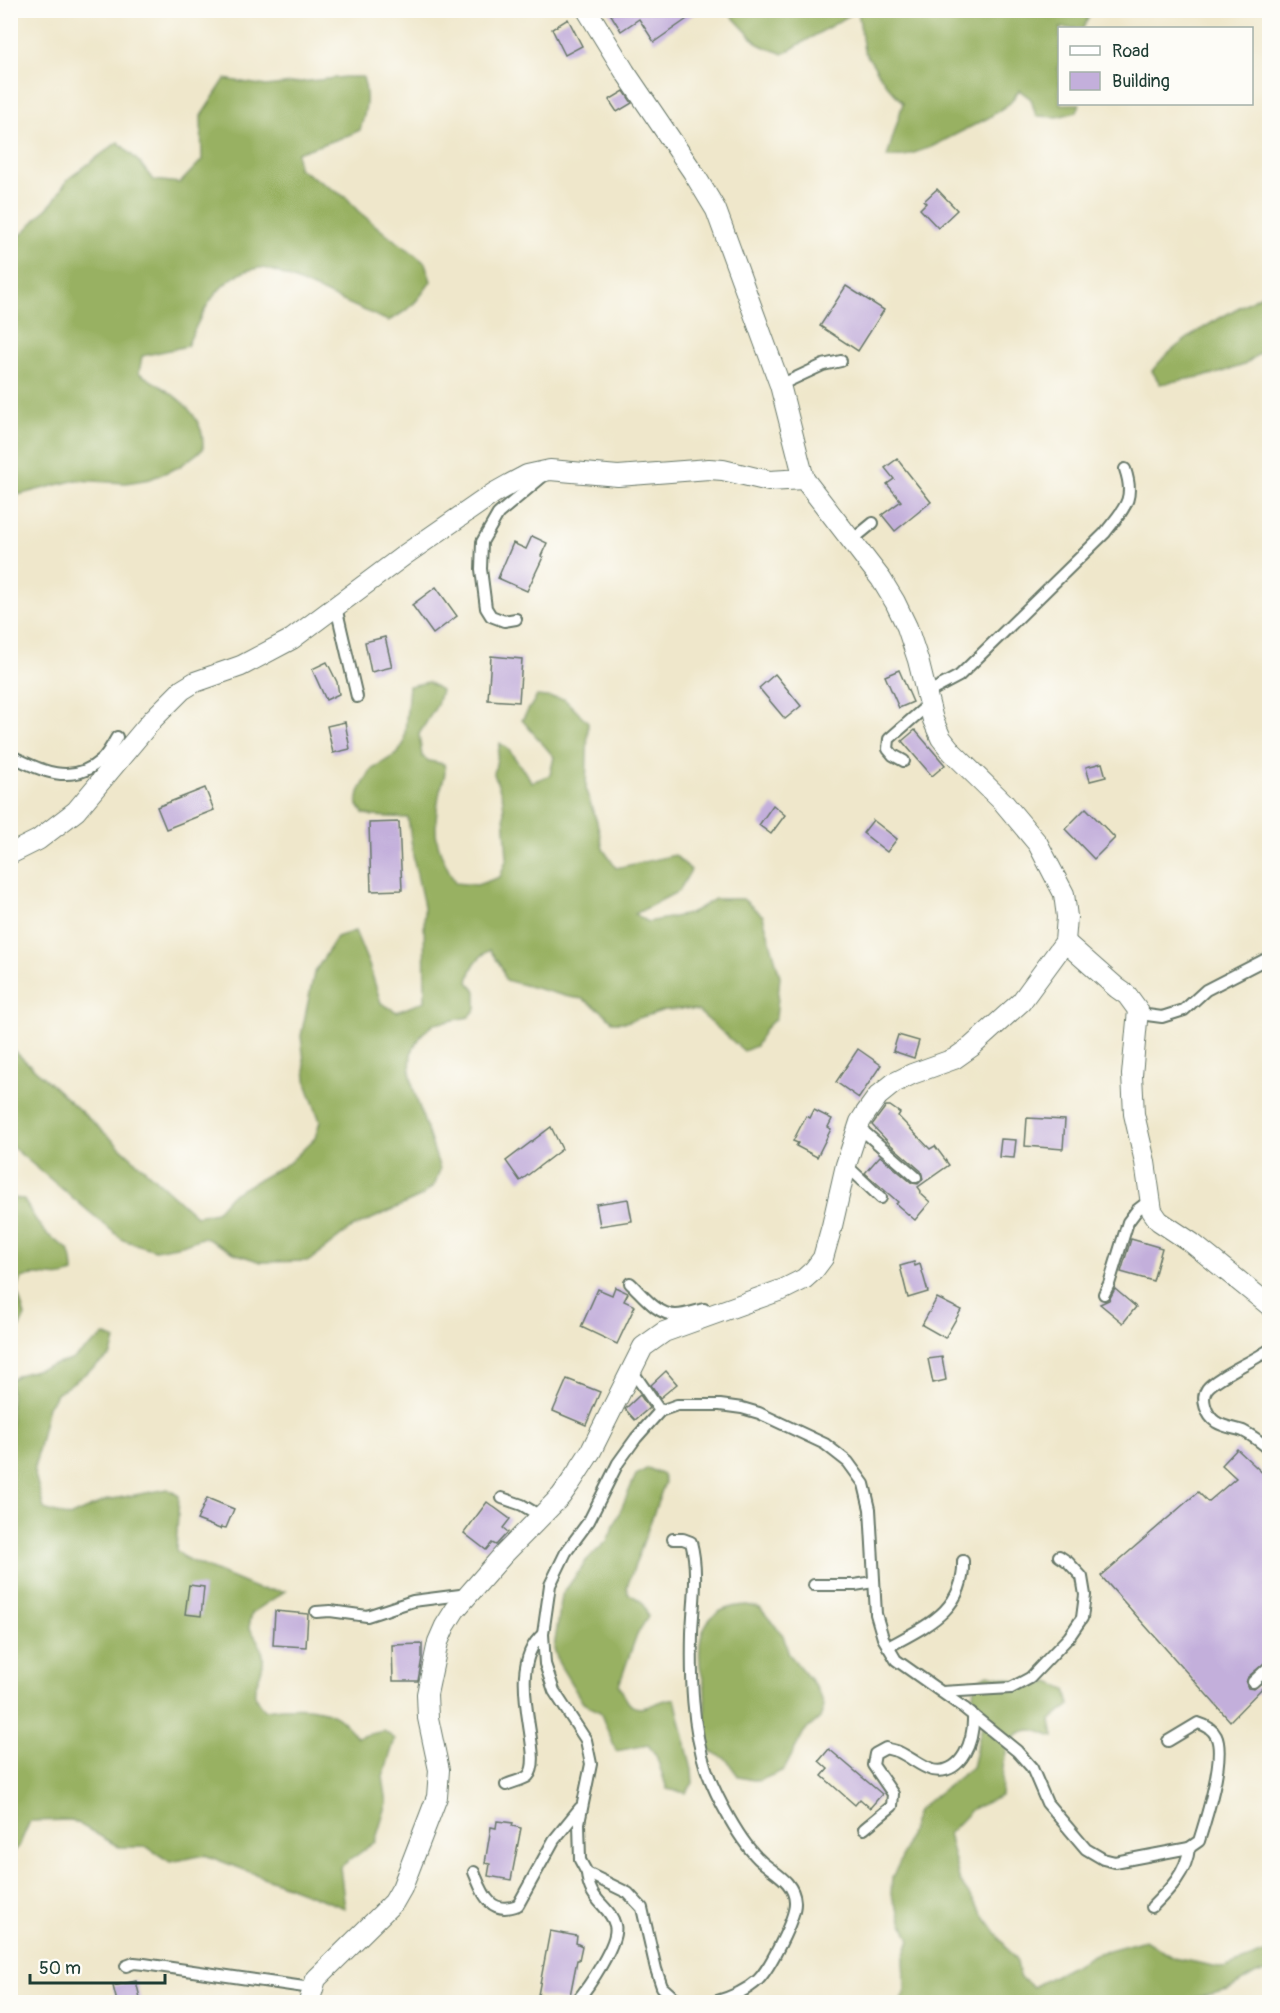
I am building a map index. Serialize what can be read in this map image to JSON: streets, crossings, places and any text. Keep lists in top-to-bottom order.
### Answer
{
  "legend": ["Road", "Building"],
  "scale_bar": "50 m"
}
